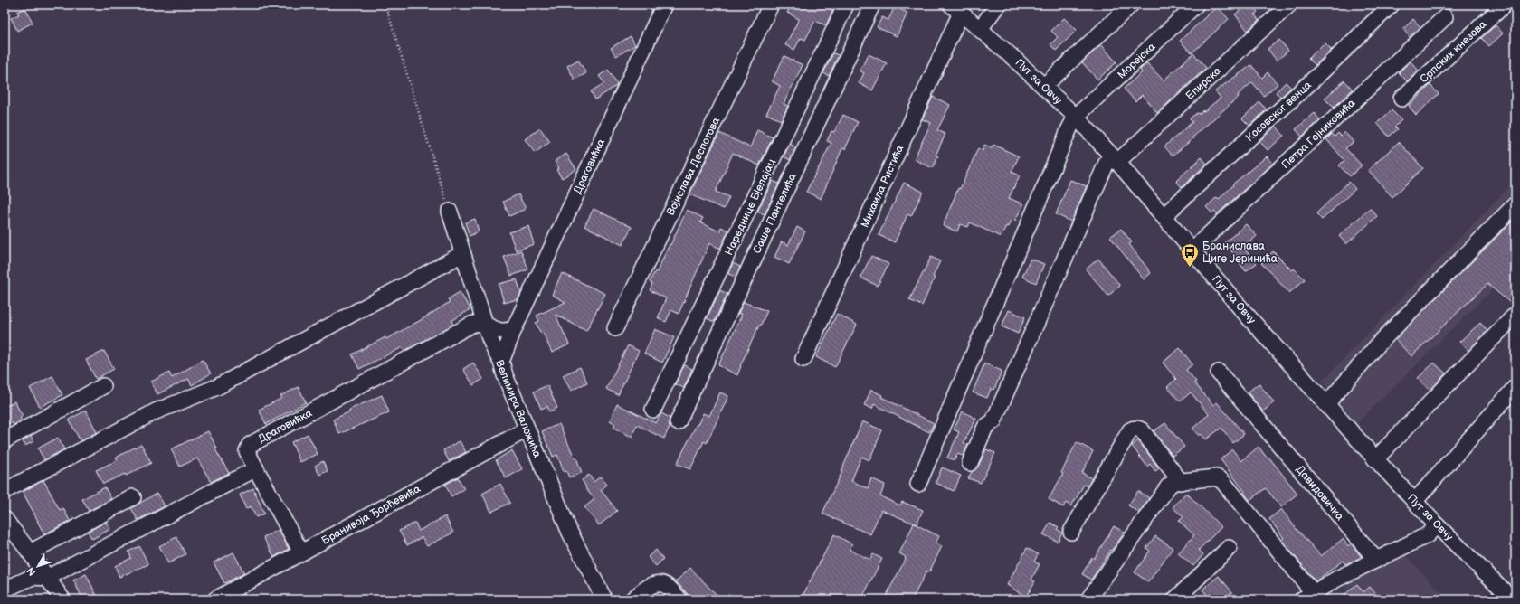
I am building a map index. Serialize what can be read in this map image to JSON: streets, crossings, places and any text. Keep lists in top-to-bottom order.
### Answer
{
  "streets": {
    "street": [
      "Српских кнезова",
      "Морејска",
      "Пут за Овчу",
      "Епирска",
      "Косовског венца",
      "Петра Гојниковића",
      "Драговићка",
      "Војислава Деспотова",
      "Михаила Ристића",
      "Нареднице Бјелајац",
      "Саше Пантелића",
      "Велимира Валожића",
      "Давидовичка",
      "Бранивоја Ђорђевића"
    ]
  },
  "crossings": [
    ["Морејска", "Пут за Овчу"],
    ["Пут за Овчу", "Епирска"],
    ["Пут за Овчу", "Косовског венца"],
    ["Пут за Овчу", "Петра Гојниковића"],
    ["Пут за Овчу", "Михаила Ристића"],
    ["Драговићка", "Велимира Валожића"],
    ["Драговићка", "Бранивоја Ђорђевића"],
    ["Велимира Валожића", "Бранивоја Ђорђевића"]
  ],
  "places": {
    "bus stop": ["Бранислава Циге Јеринића"]
  },
  "north": "bottom left"
}
